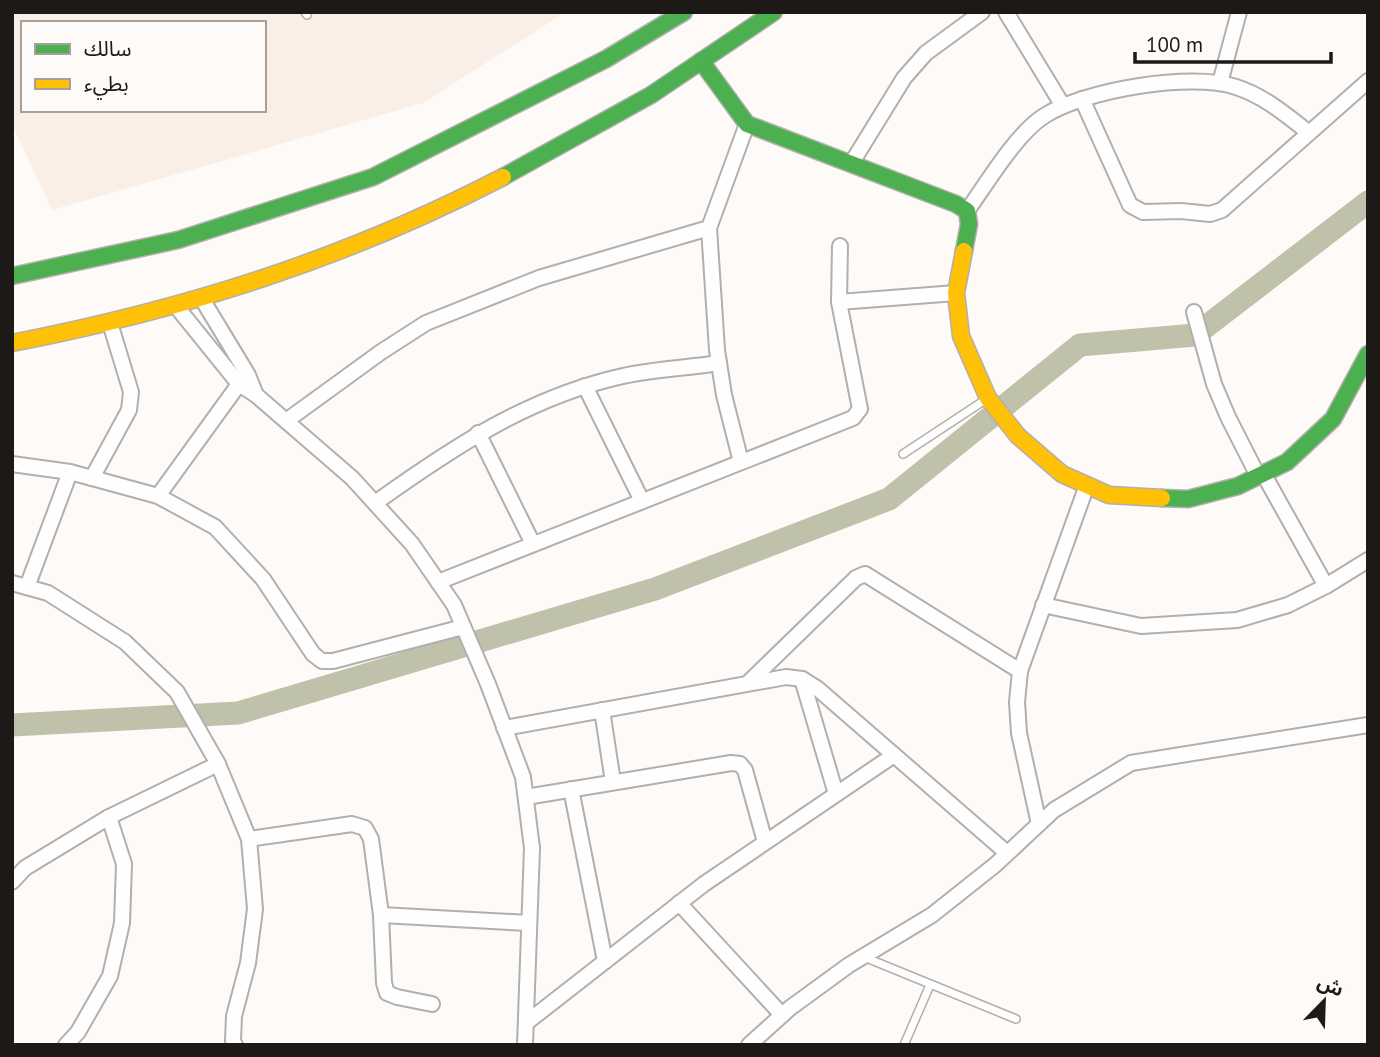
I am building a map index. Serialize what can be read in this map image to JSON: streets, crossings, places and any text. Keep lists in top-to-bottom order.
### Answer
{
  "legend": ["سالك", "بطيء"],
  "scale_bar": "100 m",
  "north": "top right"
}
